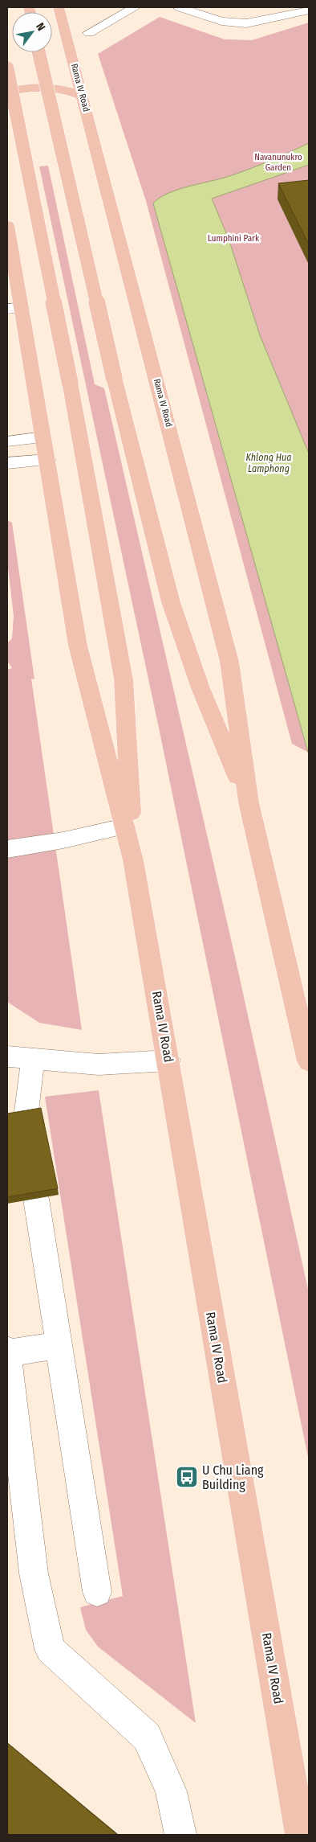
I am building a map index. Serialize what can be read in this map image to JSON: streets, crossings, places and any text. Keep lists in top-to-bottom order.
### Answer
{
  "streets": {
    "main road": ["Rama IV Road"]
  },
  "water": ["Khlong Hua Lamphong"],
  "parks": ["Navanunukro Garden", "Lumphini Park"],
  "places": {
    "bus stop": ["U Chu Liang Building"]
  },
  "north": "top right"
}
